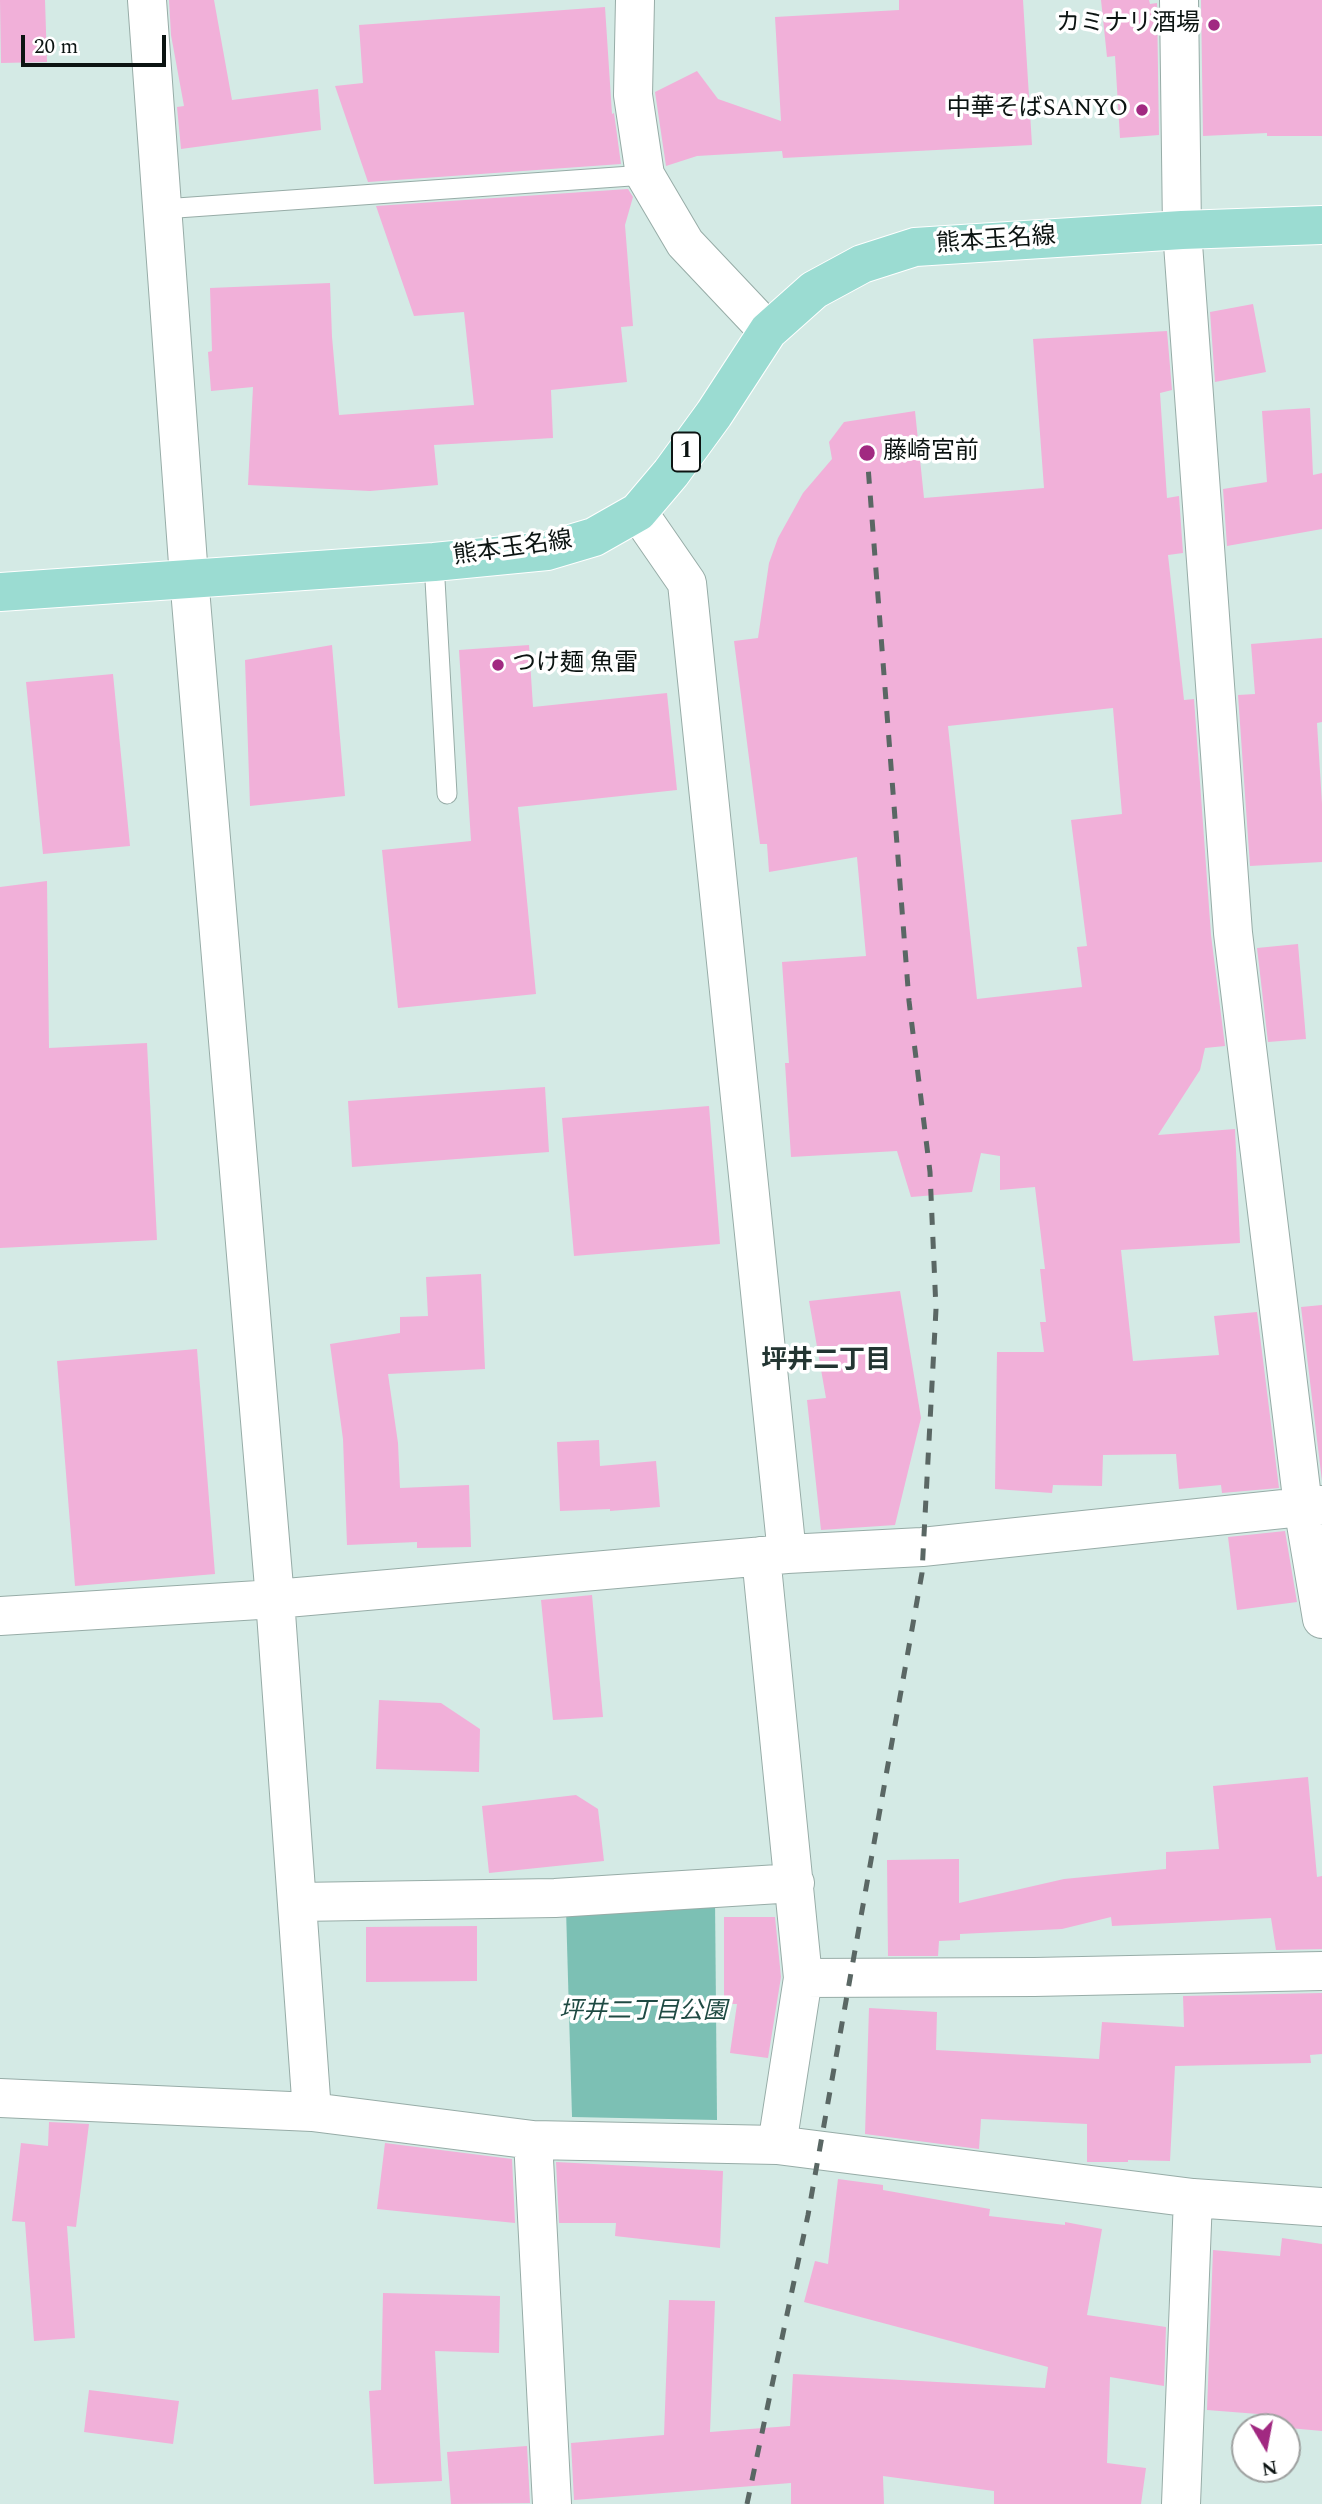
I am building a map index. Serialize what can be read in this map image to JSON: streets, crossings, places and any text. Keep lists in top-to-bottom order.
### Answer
{
  "streets": {
    "main road": ["熊本玉名線", "1"]
  },
  "districts": ["坪井二丁目"],
  "parks": ["坪井二丁目公園"],
  "places": [
    "カミナリ酒場",
    "中華そばSANYO",
    "藤崎宮前",
    "つけ麺 魚雷"
  ],
  "scale_bar": "20 m",
  "north": "bottom"
}
